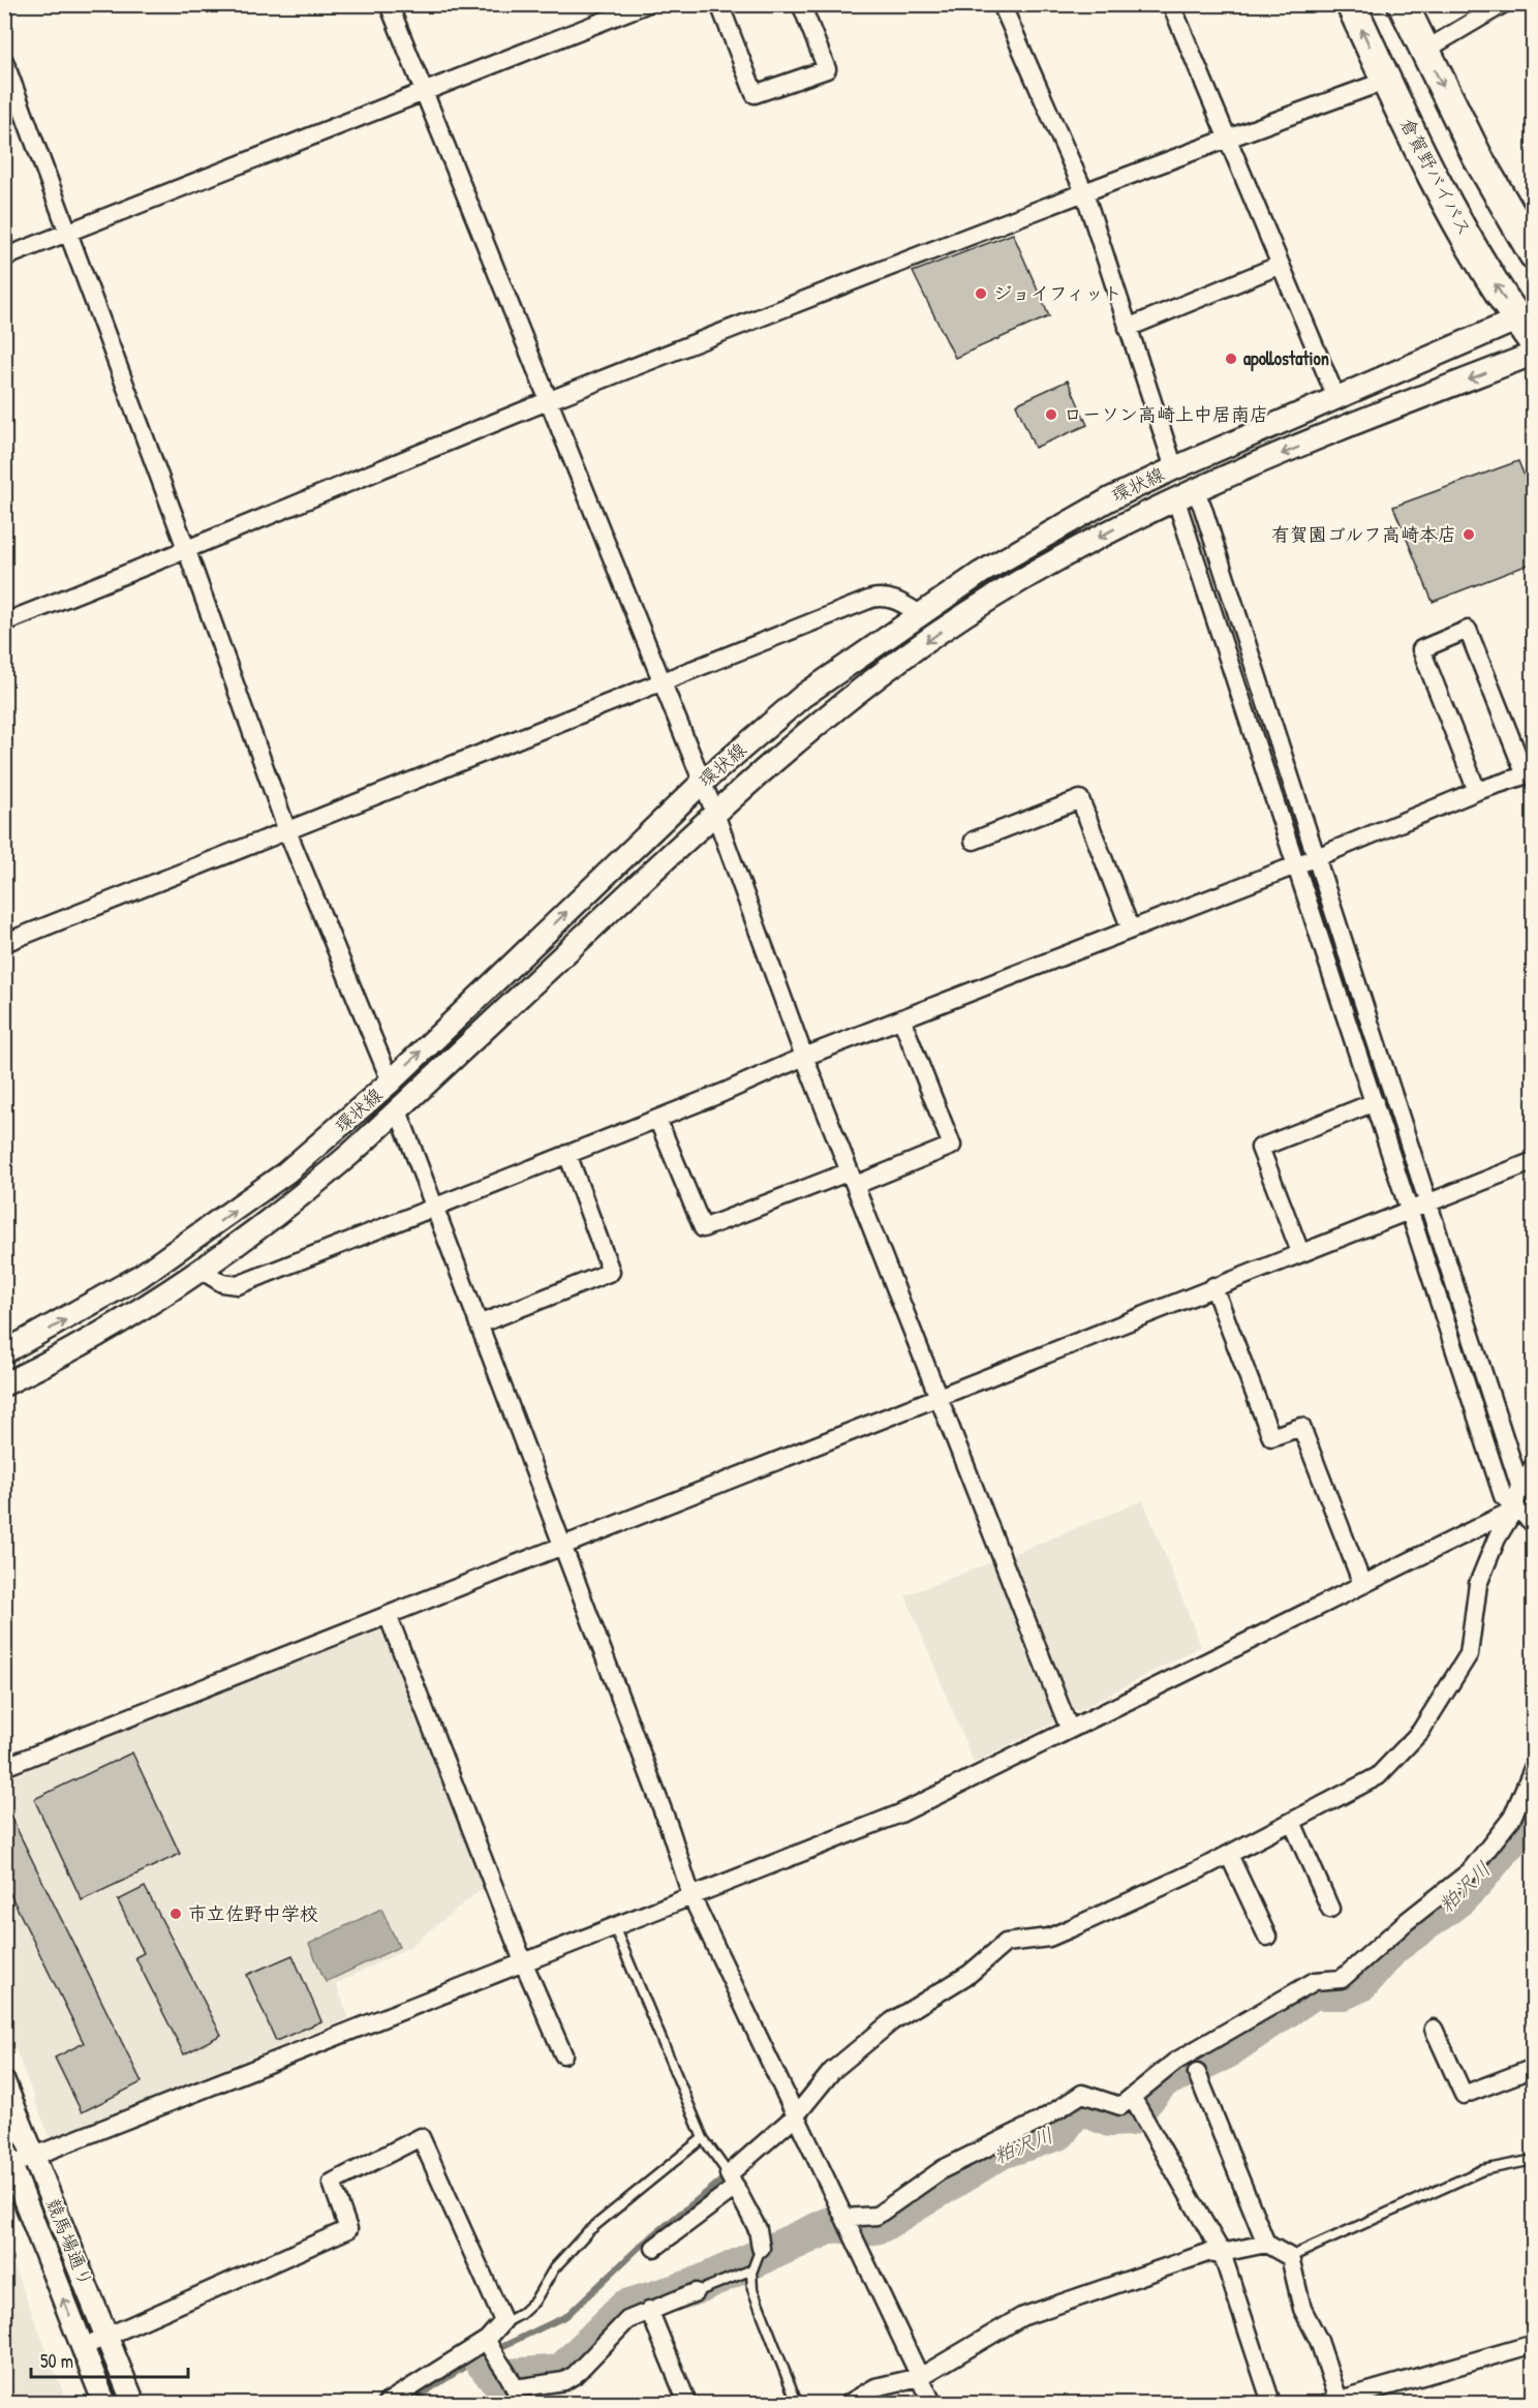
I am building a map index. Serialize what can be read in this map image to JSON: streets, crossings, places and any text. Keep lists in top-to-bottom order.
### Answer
{
  "streets": {
    "highway": ["倉賀野バイパス"],
    "street": ["環状線", "競馬場通り"]
  },
  "crossings": [
    ["倉賀野バイパス", "環状線"]
  ],
  "water": ["粕沢川"],
  "places": [
    "ジョイフィット",
    "apollostation",
    "ローソン高崎上中居南店",
    "有賀園ゴルフ高崎本店",
    "市立佐野中学校"
  ],
  "scale_bar": "50 m"
}
